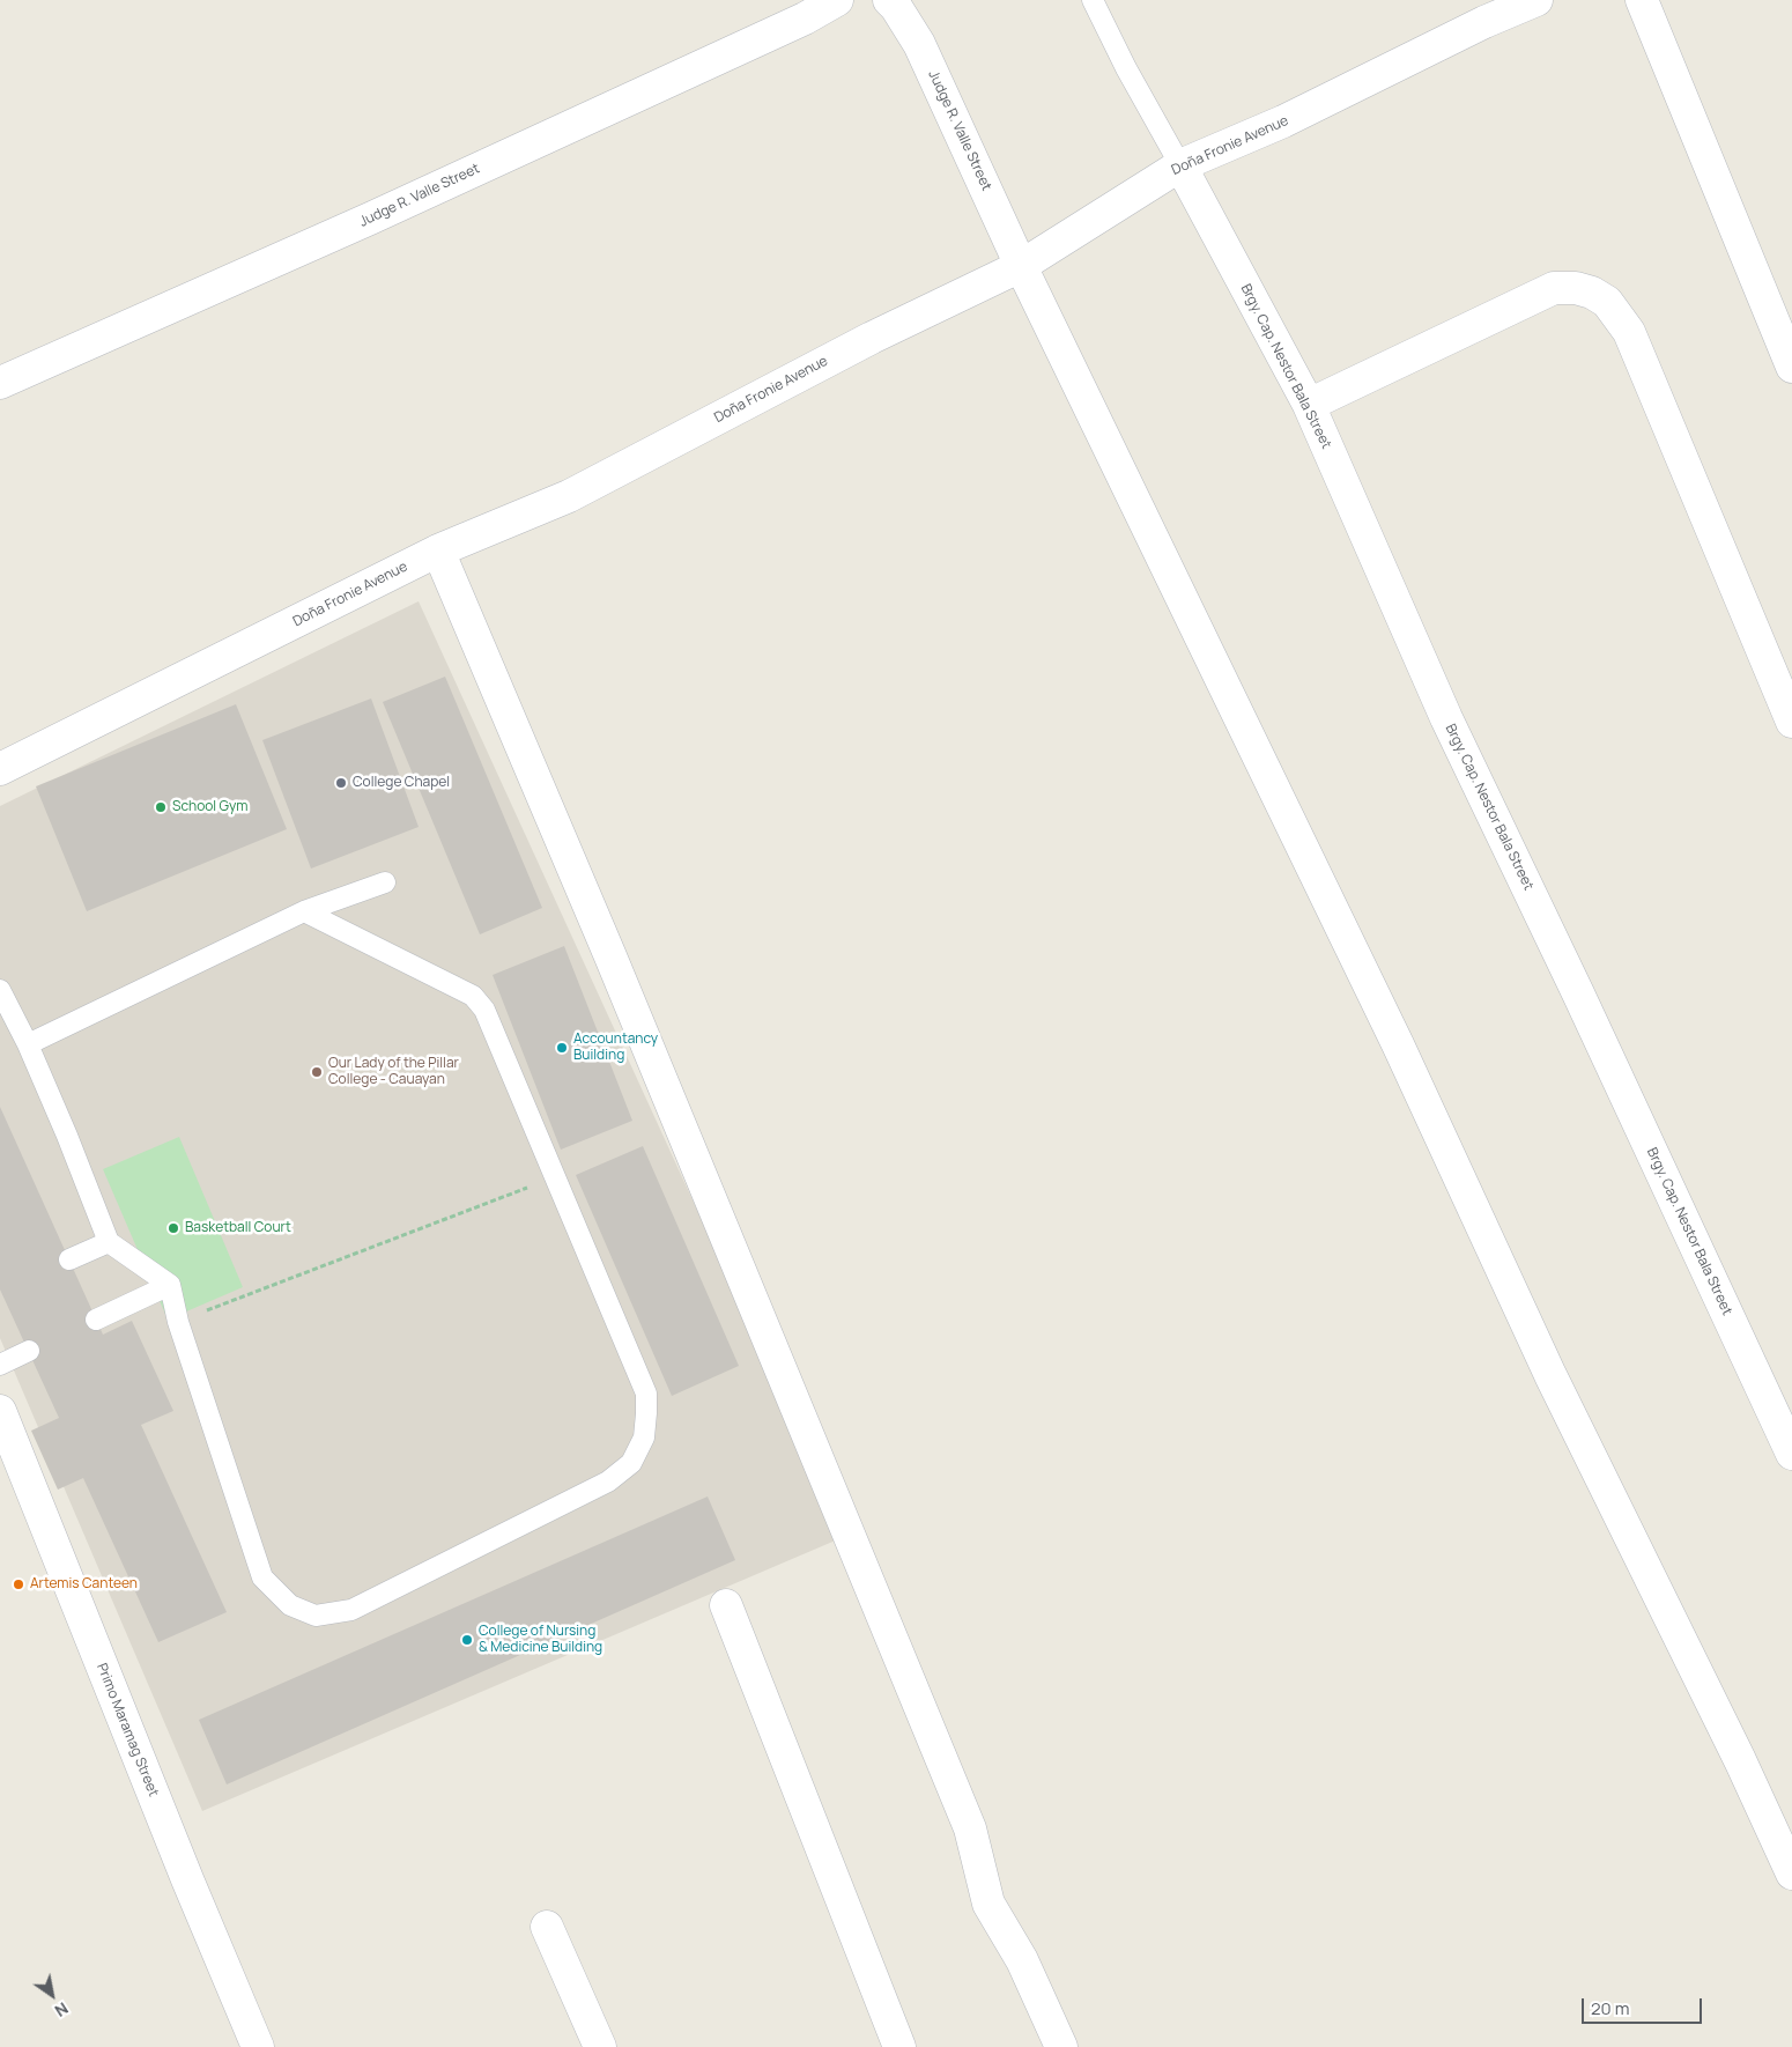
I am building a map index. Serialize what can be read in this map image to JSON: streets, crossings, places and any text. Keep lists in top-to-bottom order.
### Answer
{
  "streets": {
    "street": [
      "Judge R. Valle Street",
      "Doña Fronie Avenue",
      "Brgy. Cap. Nestor Bala Street",
      "Primo Maramag Street"
    ]
  },
  "crossings": [
    ["Judge R. Valle Street", "Doña Fronie Avenue"],
    ["Doña Fronie Avenue", "Brgy. Cap. Nestor Bala Street"]
  ],
  "places": [
    "College Chapel",
    "School Gym",
    "Accountancy Building",
    "Our Lady of the Pillar College - Cauayan",
    "Basketball Court",
    "Artemis Canteen",
    "College of Nursing & Medicine Building"
  ],
  "scale_bar": "20 m",
  "north": "bottom right"
}
